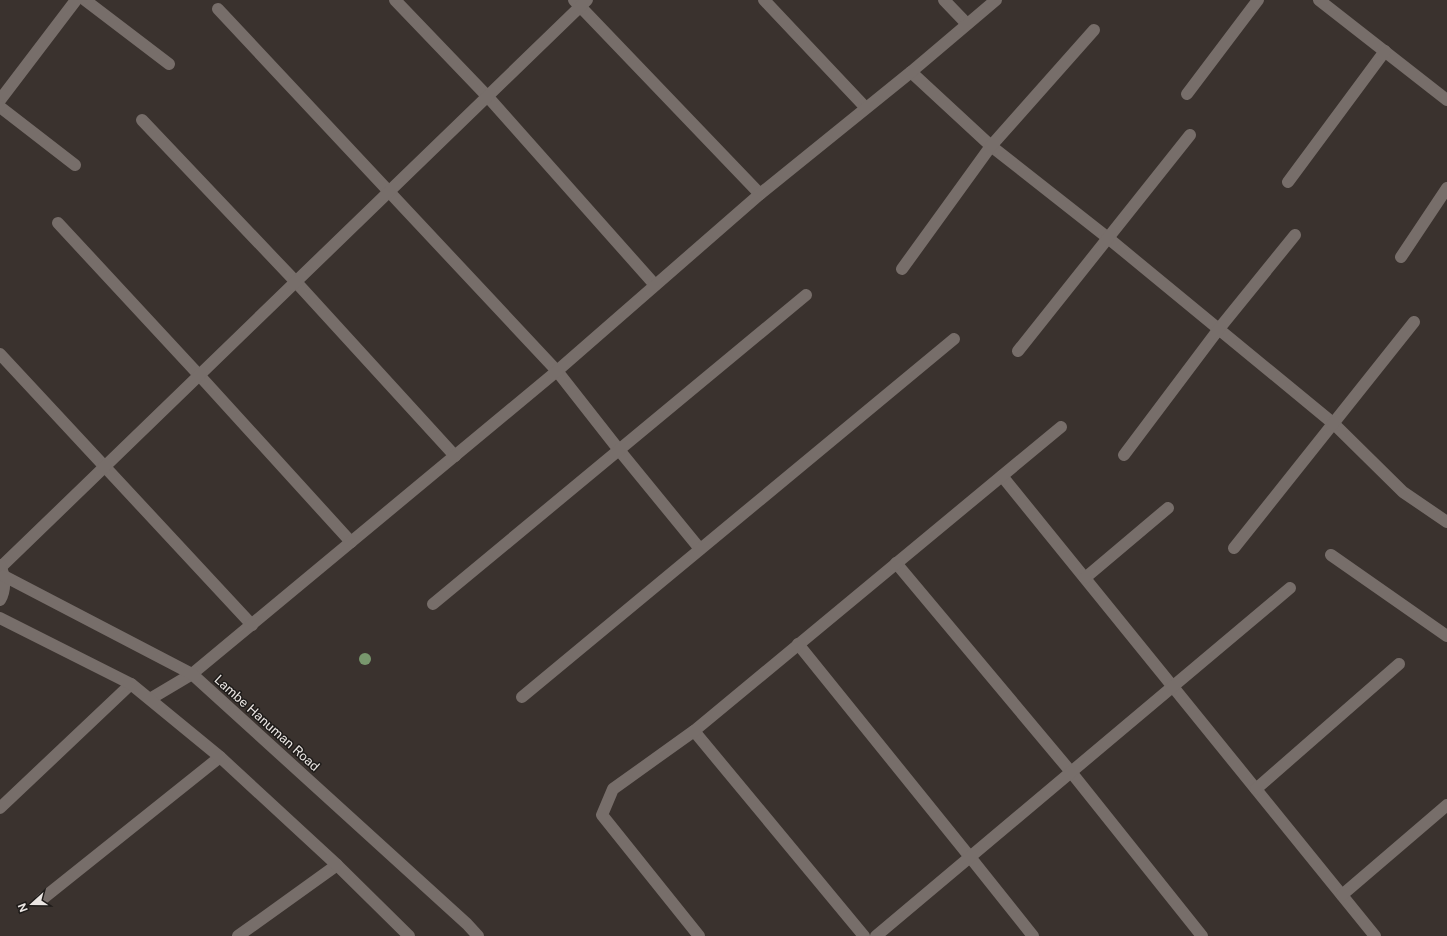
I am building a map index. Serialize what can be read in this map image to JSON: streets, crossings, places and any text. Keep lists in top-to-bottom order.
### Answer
{
  "streets": {
    "street": ["Lambe Hanuman Road"]
  },
  "north": "left"
}
